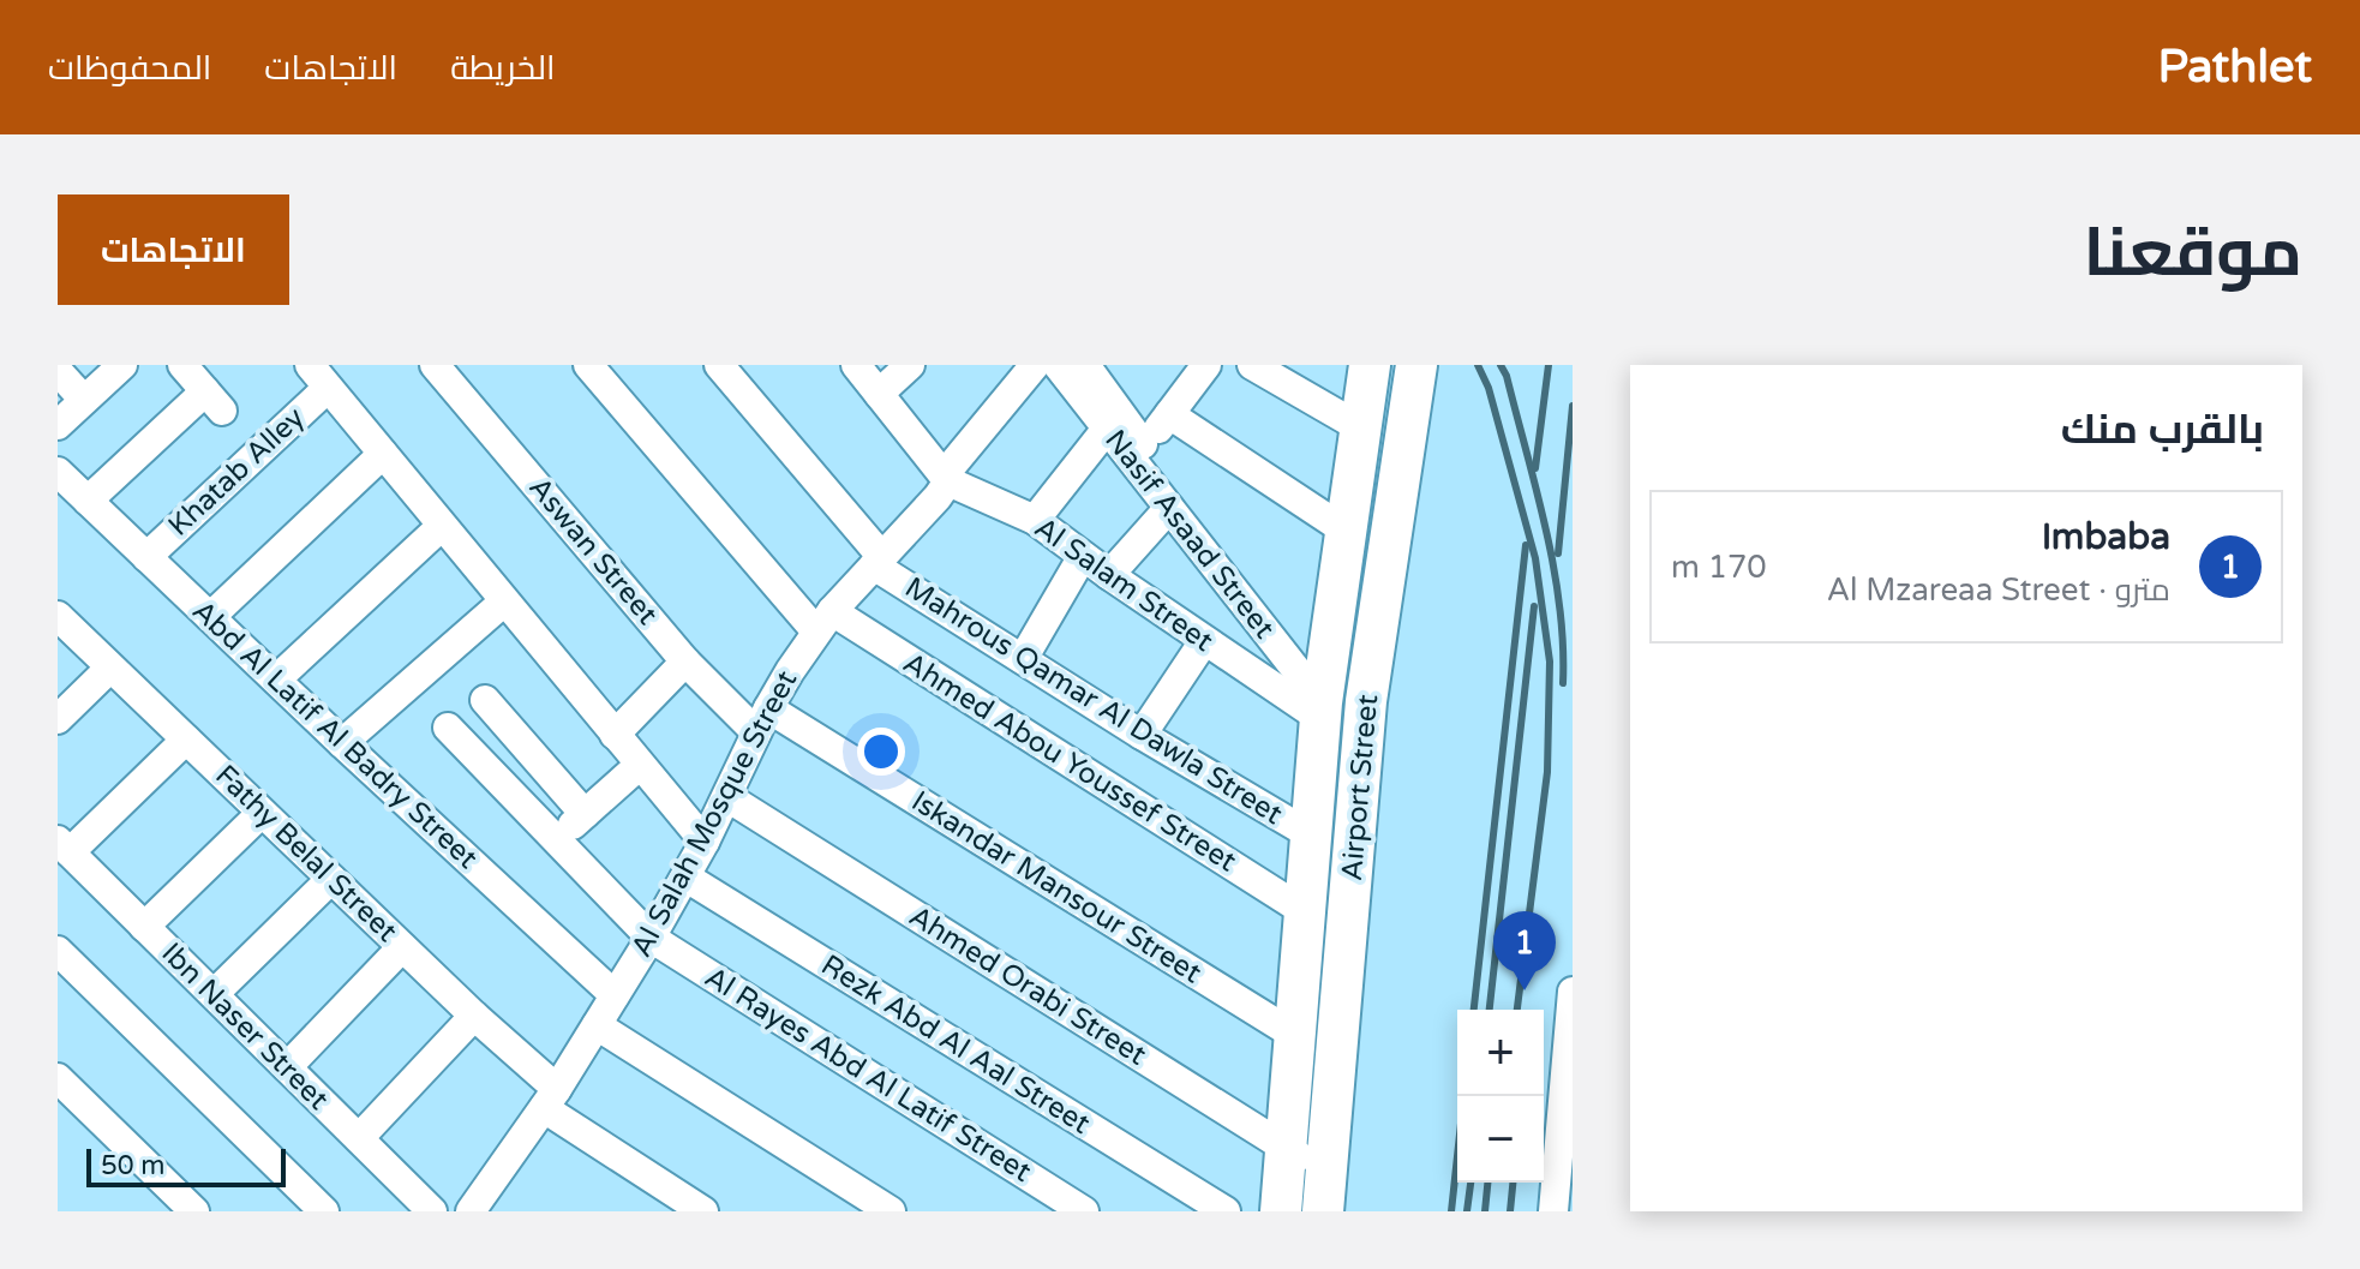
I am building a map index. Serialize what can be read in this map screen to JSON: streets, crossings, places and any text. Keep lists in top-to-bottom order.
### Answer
{
  "streets": {
    "street": [
      "Khatab Alley",
      "Nasif Asaad Street",
      "Aswan Street",
      "Al Salam Street",
      "Mahrous Qamar Al Dawla Street",
      "Abd Al Latif Al Badry Street",
      "Ahmed Abou Youssef Street",
      "Airport Street",
      "Al Salah Mosque Street",
      "Fathy Belal Street",
      "Iskandar Mansour Street",
      "Ahmed Orabi Street",
      "Ibn Naser Street",
      "Rezk Abd Al Aal Street",
      "Al Rayes Abd Al Latif Street"
    ]
  },
  "crossings": [
    ["Khatab Alley", "Abd Al Latif Al Badry Street"],
    ["Nasif Asaad Street", "Al Salam Street"],
    ["Nasif Asaad Street", "Airport Street"],
    ["Aswan Street", "Al Salah Mosque Street"],
    ["Aswan Street", "Iskandar Mansour Street"],
    ["Al Salam Street", "Airport Street"],
    ["Al Salam Street", "Al Salah Mosque Street"],
    ["Mahrous Qamar Al Dawla Street", "Airport Street"],
    ["Mahrous Qamar Al Dawla Street", "Al Salah Mosque Street"],
    ["Abd Al Latif Al Badry Street", "Al Salah Mosque Street"],
    ["Ahmed Abou Youssef Street", "Airport Street"],
    ["Ahmed Abou Youssef Street", "Al Salah Mosque Street"],
    ["Airport Street", "Iskandar Mansour Street"],
    ["Airport Street", "Ahmed Orabi Street"],
    ["Al Salah Mosque Street", "Fathy Belal Street"],
    ["Al Salah Mosque Street", "Iskandar Mansour Street"],
    ["Al Salah Mosque Street", "Ahmed Orabi Street"],
    ["Al Salah Mosque Street", "Rezk Abd Al Aal Street"],
    ["Al Salah Mosque Street", "Al Rayes Abd Al Latif Street"]
  ],
  "scale_bar": "50 m",
  "page": {
    "header": "Pathlet",
    "nav": ["الخريطة", "الاتجاهات", "المحفوظات"],
    "title": "موقعنا",
    "buttons": "الاتجاهات",
    "heading": "بالقرب منك",
    "list": [
      {
        "mark": "1",
        "name": "Imbaba",
        "note": "مترو · Al Mzareaa Street",
        "value": "170 m"
      }
    ],
    "pins": "1",
    "map_buttons": ["+", "−"],
    "scale": "50 m"
  }
}
